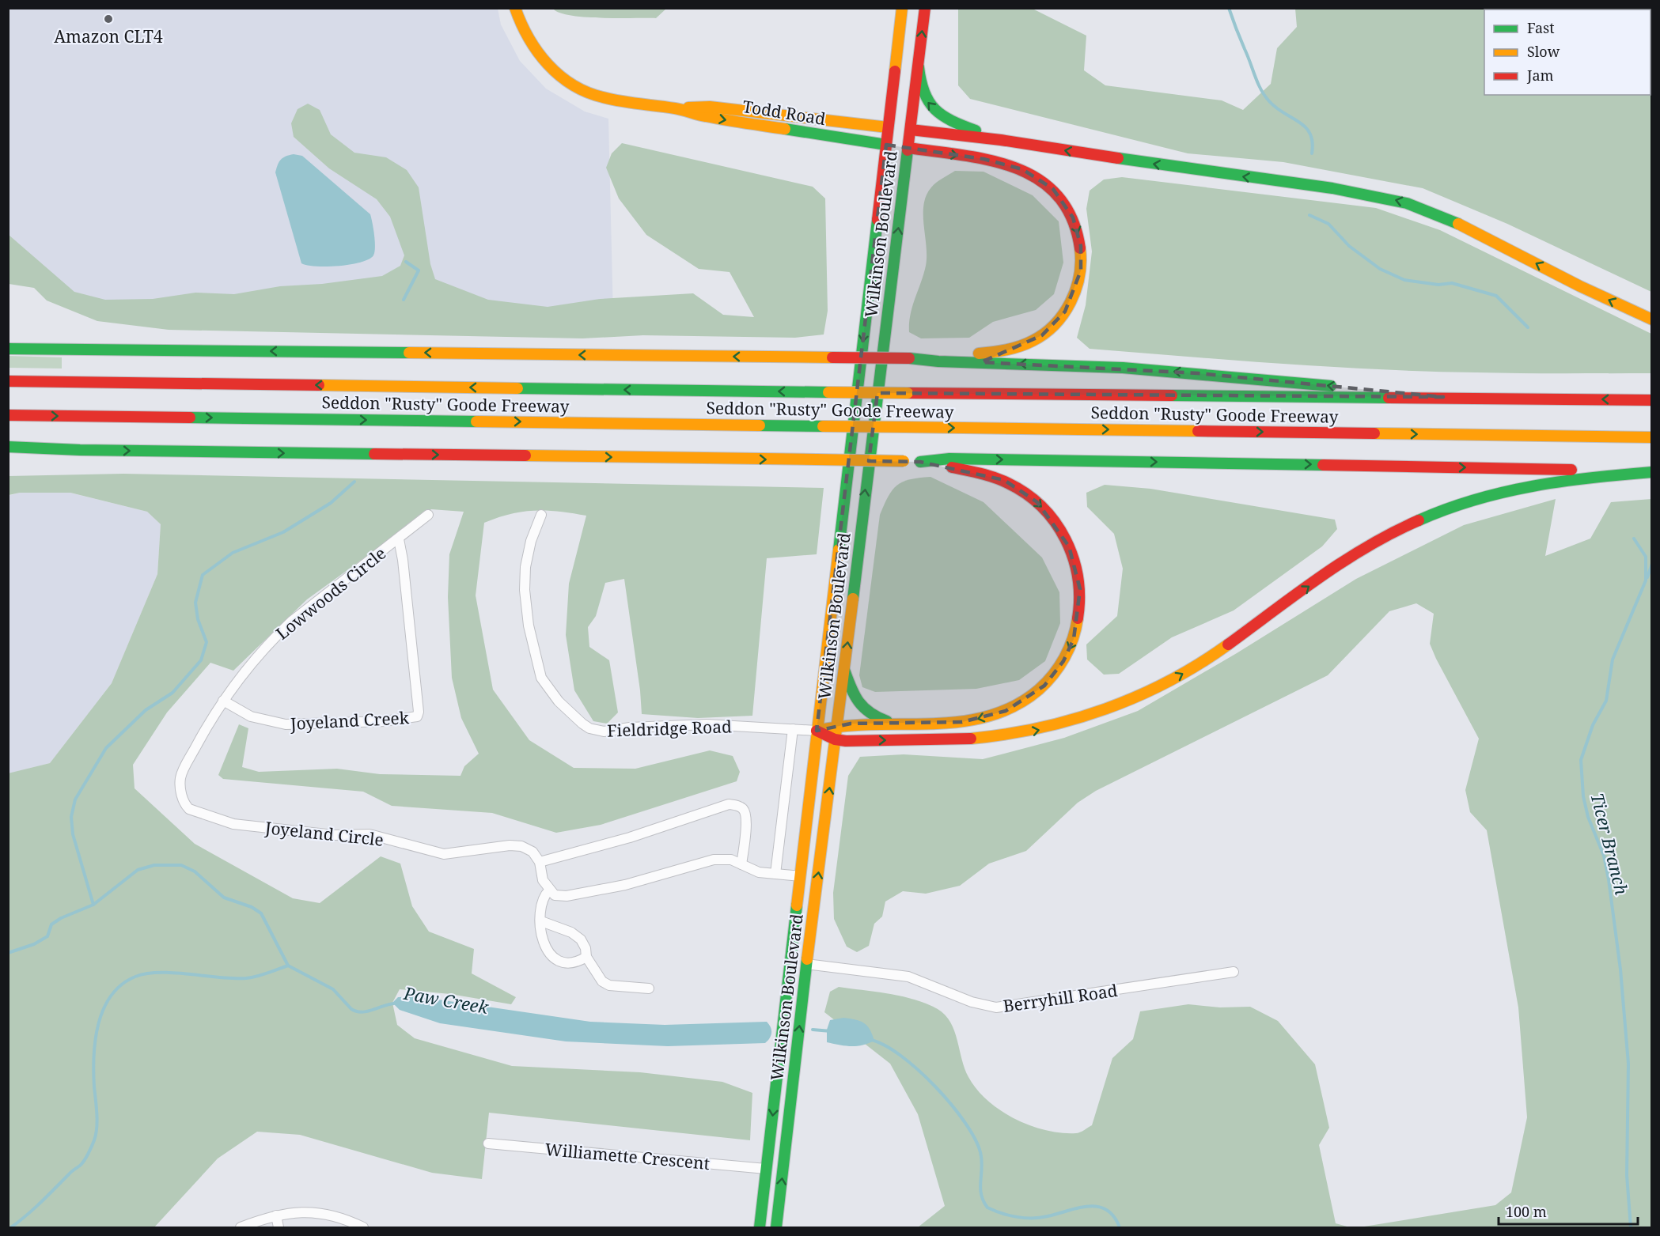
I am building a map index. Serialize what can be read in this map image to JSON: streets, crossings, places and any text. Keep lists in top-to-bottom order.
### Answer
{
  "streets": {
    "main road": ["Todd Road", "Wilkinson Boulevard", "Seddon \"Rusty\" Goode Freeway"],
    "street": [
      "Lowwoods Circle",
      "Joyeland Creek",
      "Fieldridge Road",
      "Joyeland Circle",
      "Berryhill Road",
      "Williamette Crescent"
    ]
  },
  "crossings": [
    ["Todd Road", "Wilkinson Boulevard"],
    ["Wilkinson Boulevard", "Fieldridge Road"],
    ["Wilkinson Boulevard", "Berryhill Road"],
    ["Wilkinson Boulevard", "Williamette Crescent"],
    ["Lowwoods Circle", "Joyeland Creek"],
    ["Lowwoods Circle", "Joyeland Circle"],
    ["Joyeland Creek", "Joyeland Circle"]
  ],
  "water": ["Ticer Branch", "Paw Creek"],
  "places": ["Amazon CLT4"],
  "legend": ["Fast", "Slow", "Jam"],
  "scale_bar": "100 m"
}
